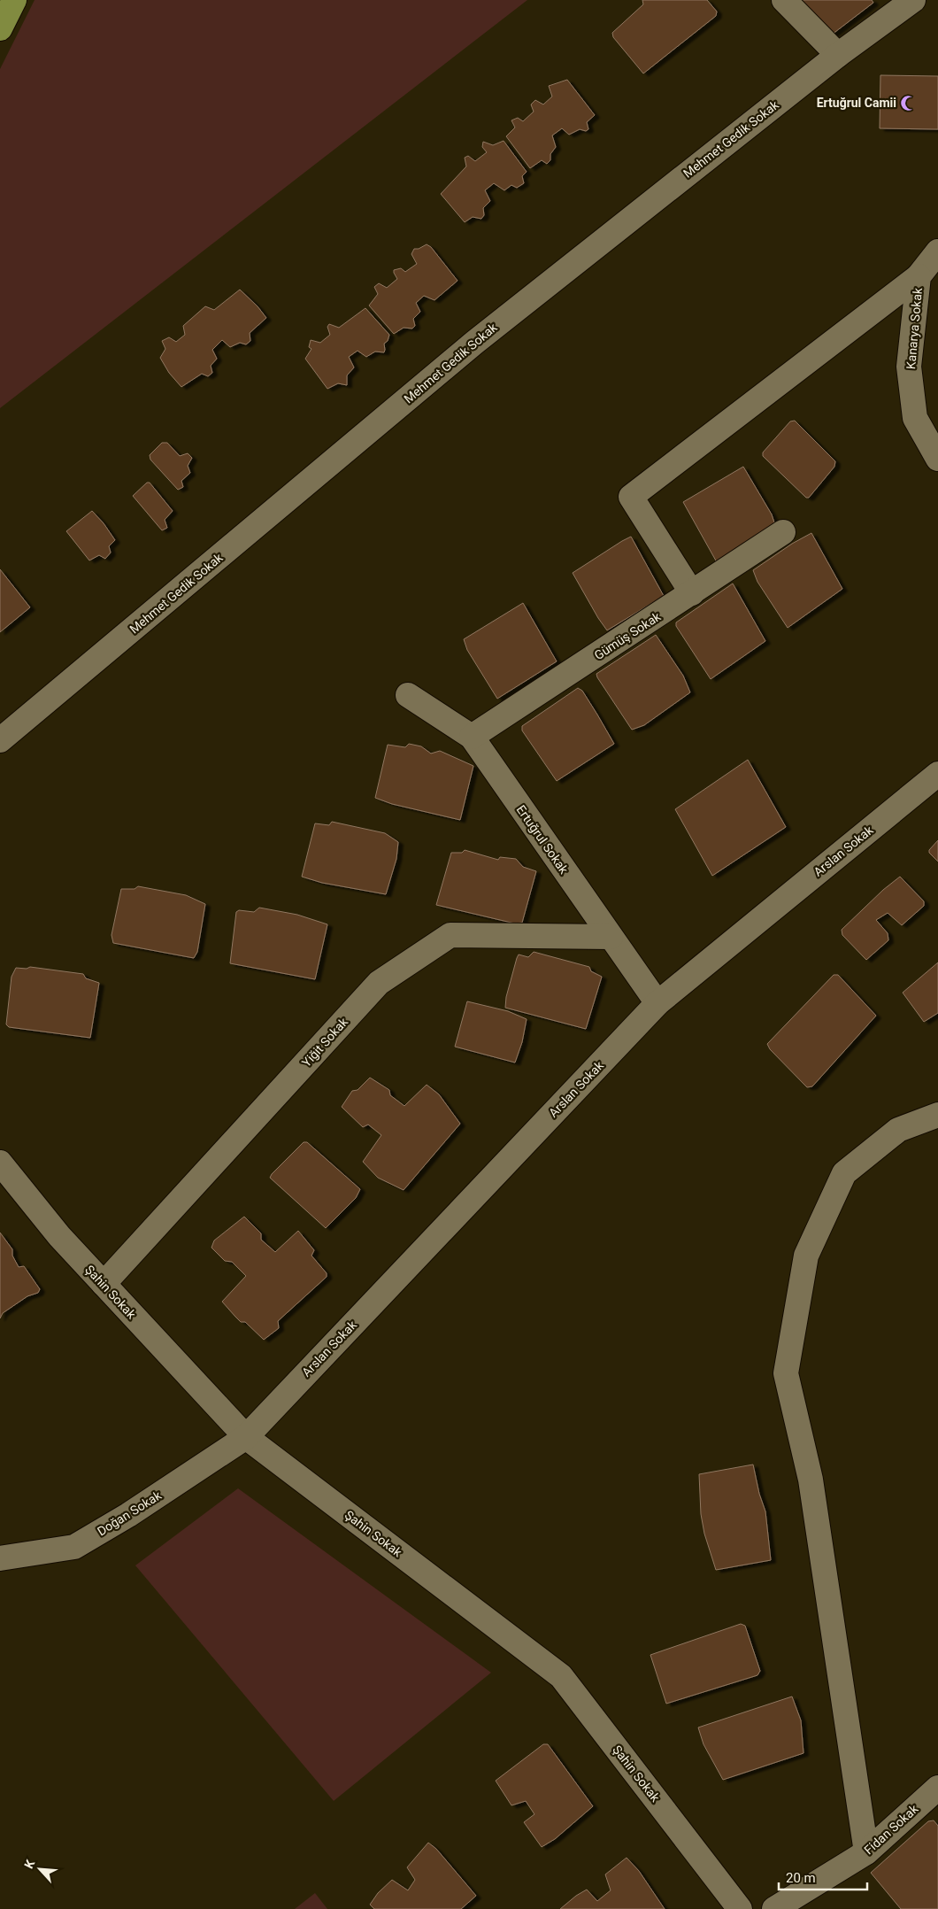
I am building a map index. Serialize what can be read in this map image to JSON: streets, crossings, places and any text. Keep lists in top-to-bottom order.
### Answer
{
  "streets": {
    "street": [
      "Mehmet Gedik Sokak",
      "Kanarya Sokak",
      "Gümüş Sokak",
      "Ertuğrul Sokak",
      "Arslan Sokak",
      "Yiğit Sokak",
      "Şahin Sokak",
      "Doğan Sokak",
      "Fidan Sokak"
    ]
  },
  "crossings": [
    ["Gümüş Sokak", "Ertuğrul Sokak"],
    ["Ertuğrul Sokak", "Arslan Sokak"],
    ["Ertuğrul Sokak", "Yiğit Sokak"],
    ["Arslan Sokak", "Şahin Sokak"],
    ["Arslan Sokak", "Doğan Sokak"],
    ["Yiğit Sokak", "Şahin Sokak"],
    ["Şahin Sokak", "Doğan Sokak"]
  ],
  "places": {
    "mosque": ["Ertuğrul Camii"]
  },
  "scale_bar": "20 m",
  "north": "top left"
}
